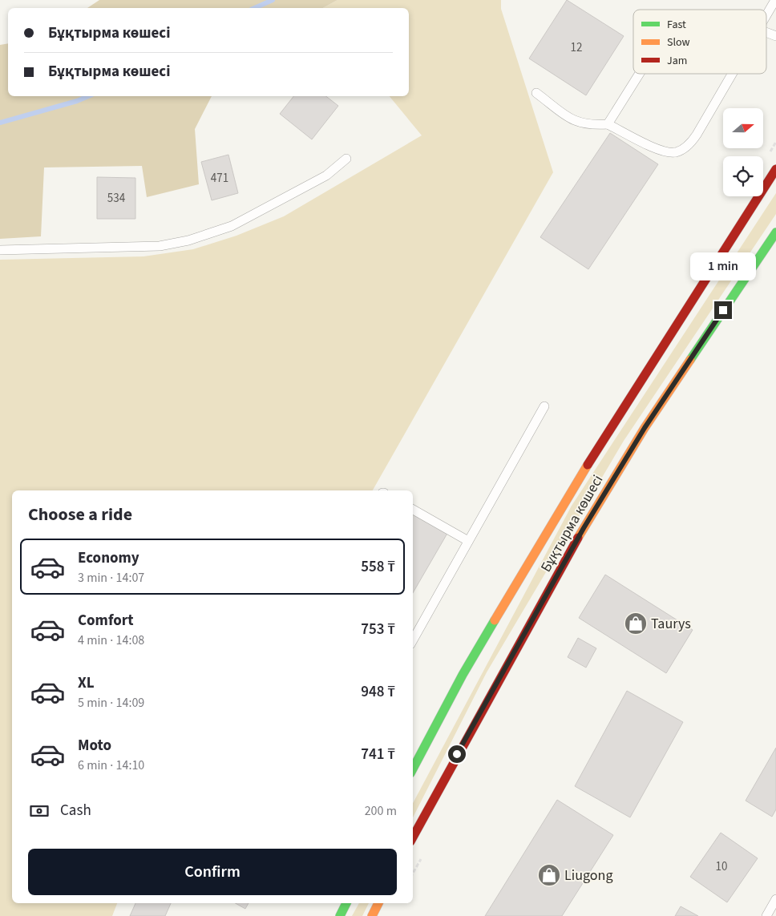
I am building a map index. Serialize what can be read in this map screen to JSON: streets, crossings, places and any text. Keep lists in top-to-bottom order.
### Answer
{
  "streets": {
    "main road": ["Бұқтырма көшесі"]
  },
  "places": {
    "shop": ["Taurys", "Liugong"]
  },
  "house_numbers": [
    "12",
    "471",
    "534",
    "10"
  ],
  "legend": ["Fast", "Slow", "Jam"],
  "north": "right",
  "page": {
    "banner": ["Бұқтырма көшесі", "Бұқтырма көшесі"],
    "bubble": "1 min",
    "heading": "Choose a ride",
    "list": [
      {
        "name": "Economy",
        "note": "3 min · 14:07",
        "value": "558 ₸"
      },
      {
        "name": "Comfort",
        "note": "4 min · 14:08",
        "value": "753 ₸"
      },
      {
        "name": "XL",
        "note": "5 min · 14:09",
        "value": "948 ₸"
      },
      {
        "name": "Moto",
        "note": "6 min · 14:10",
        "value": "741 ₸"
      }
    ],
    "pay": ["Cash", "200 m"],
    "buttons": "Confirm"
  }
}
